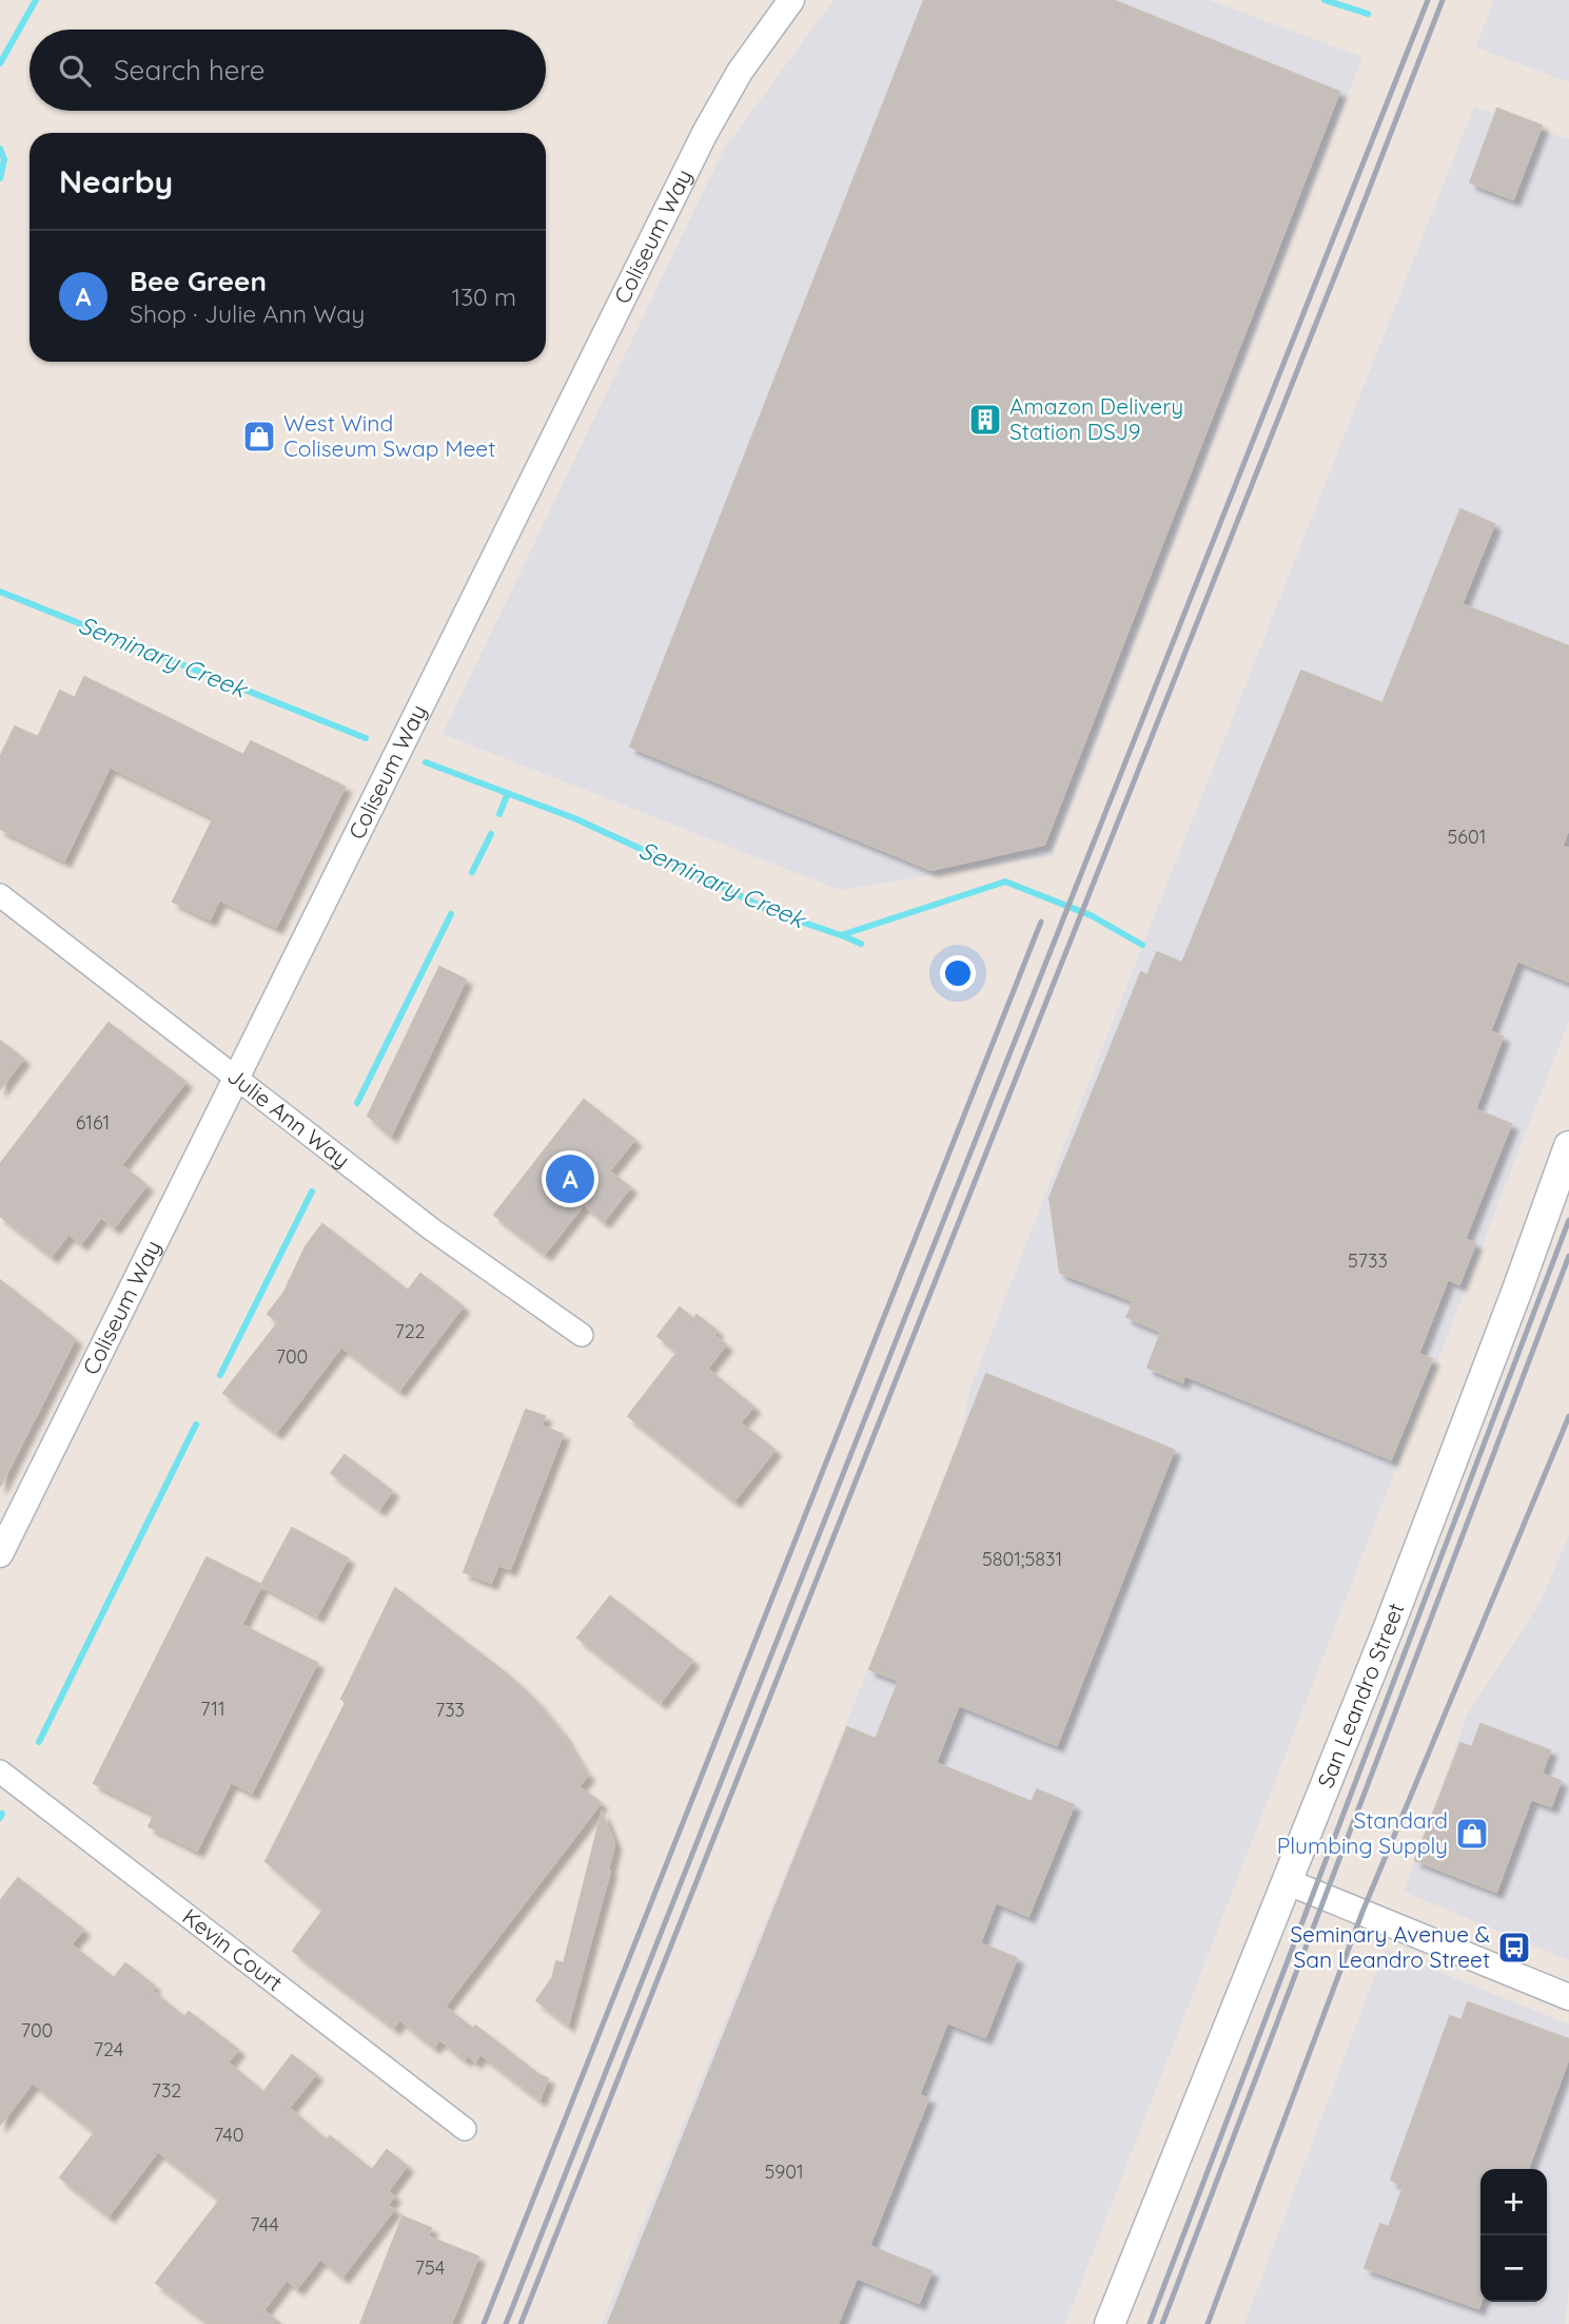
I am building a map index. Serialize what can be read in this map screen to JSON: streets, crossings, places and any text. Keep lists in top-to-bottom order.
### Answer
{
  "streets": {
    "main road": ["San Leandro Street"],
    "street": ["Coliseum Way", "Julie Ann Way", "Kevin Court"]
  },
  "crossings": [
    ["Coliseum Way", "Julie Ann Way"]
  ],
  "water": ["Seminary Creek"],
  "places": {
    "building": ["Amazon Delivery Station DSJ9"],
    "shop": ["West Wind Coliseum Swap Meet", "Standard Plumbing Supply"],
    "bus stop": ["Seminary Avenue & San Leandro Street"]
  },
  "house_numbers": [
    "5601",
    "6161",
    "5733",
    "722",
    "700",
    "5801;5831",
    "711",
    "733",
    "700",
    "724",
    "732",
    "740",
    "5901",
    "744",
    "754"
  ],
  "page": {
    "search": "Search here",
    "heading": "Nearby",
    "list": [
      {
        "mark": "A",
        "name": "Bee Green",
        "note": "Shop · Julie Ann Way",
        "value": "130 m"
      }
    ],
    "pins": "A",
    "map_buttons": ["+", "−"]
  }
}
